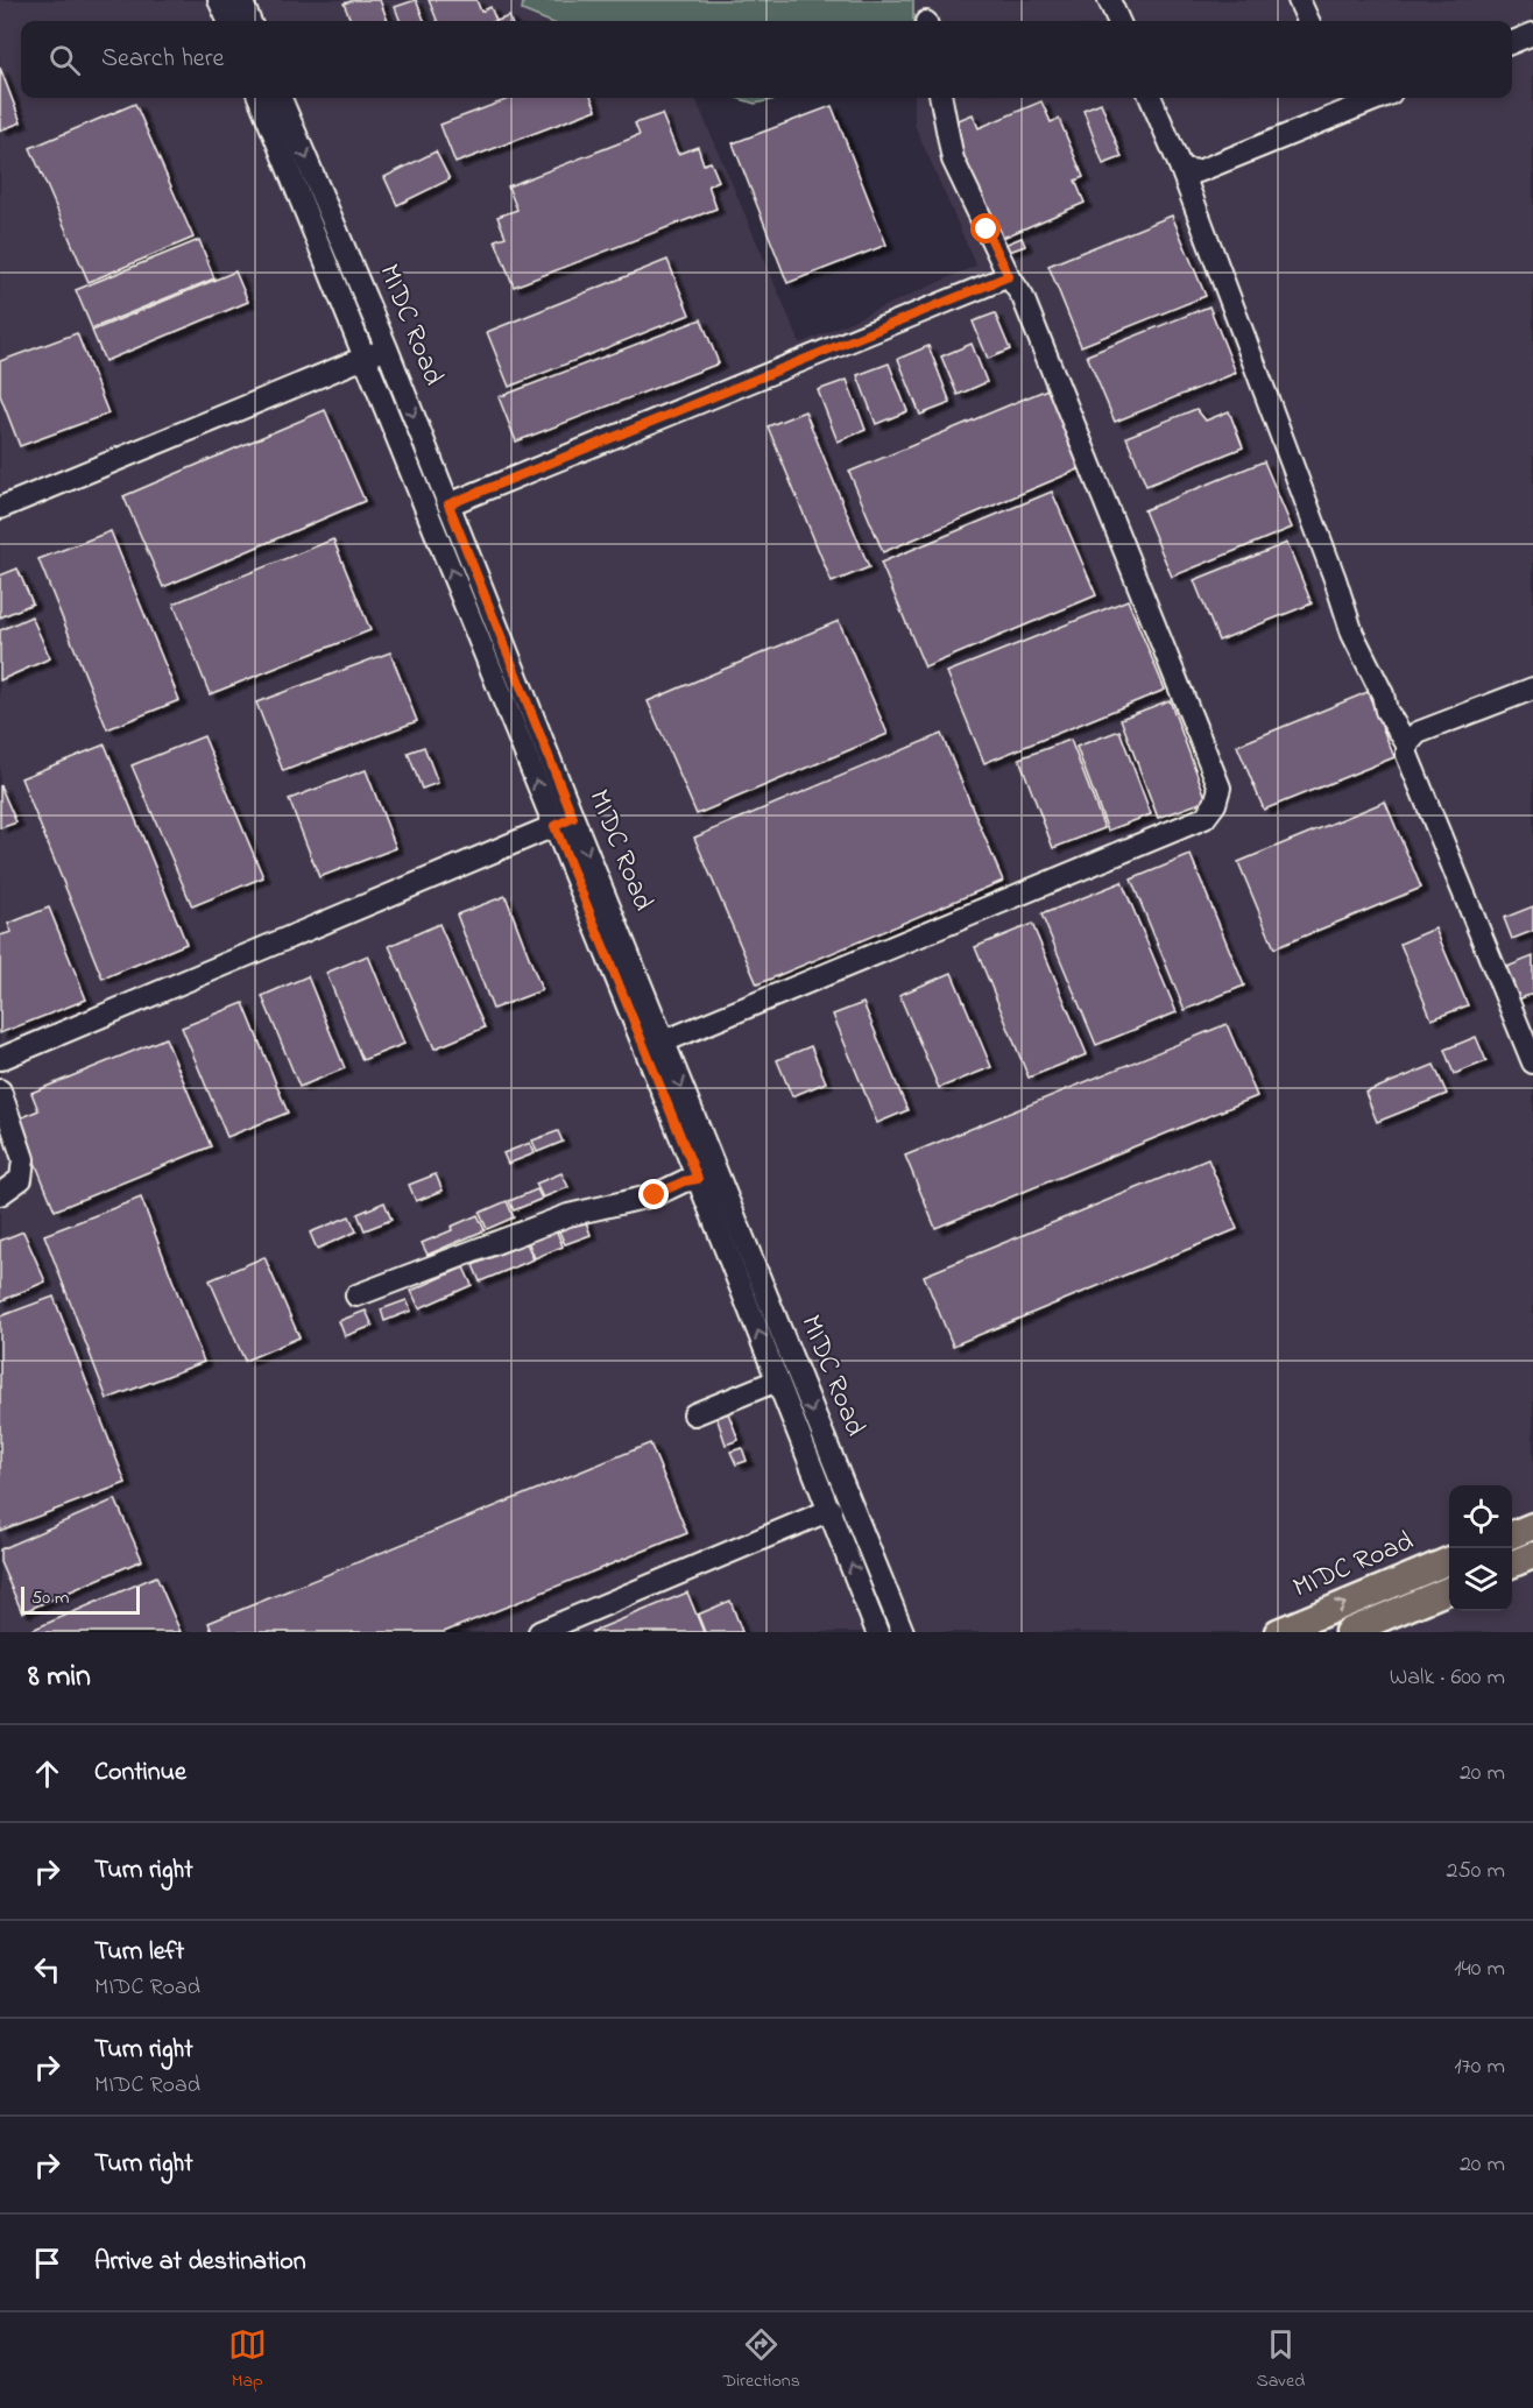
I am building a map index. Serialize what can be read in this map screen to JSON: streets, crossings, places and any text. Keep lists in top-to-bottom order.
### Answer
{
  "streets": {
    "main road": ["MIDC Road"]
  },
  "scale_bar": "50 m",
  "page": {
    "search": "Search here",
    "scale": "50 m",
    "heading": ["8 min", "Walk · 600 m"],
    "list": [
      ["Continue", "20 m"],
      ["Turn right", "250 m"],
      ["Turn left", "MIDC Road", "140 m"],
      ["Turn right", "MIDC Road", "170 m"],
      ["Turn right", "20 m"],
      "Arrive at destination"
    ],
    "nav": ["Map", "Directions", "Saved"]
  }
}
